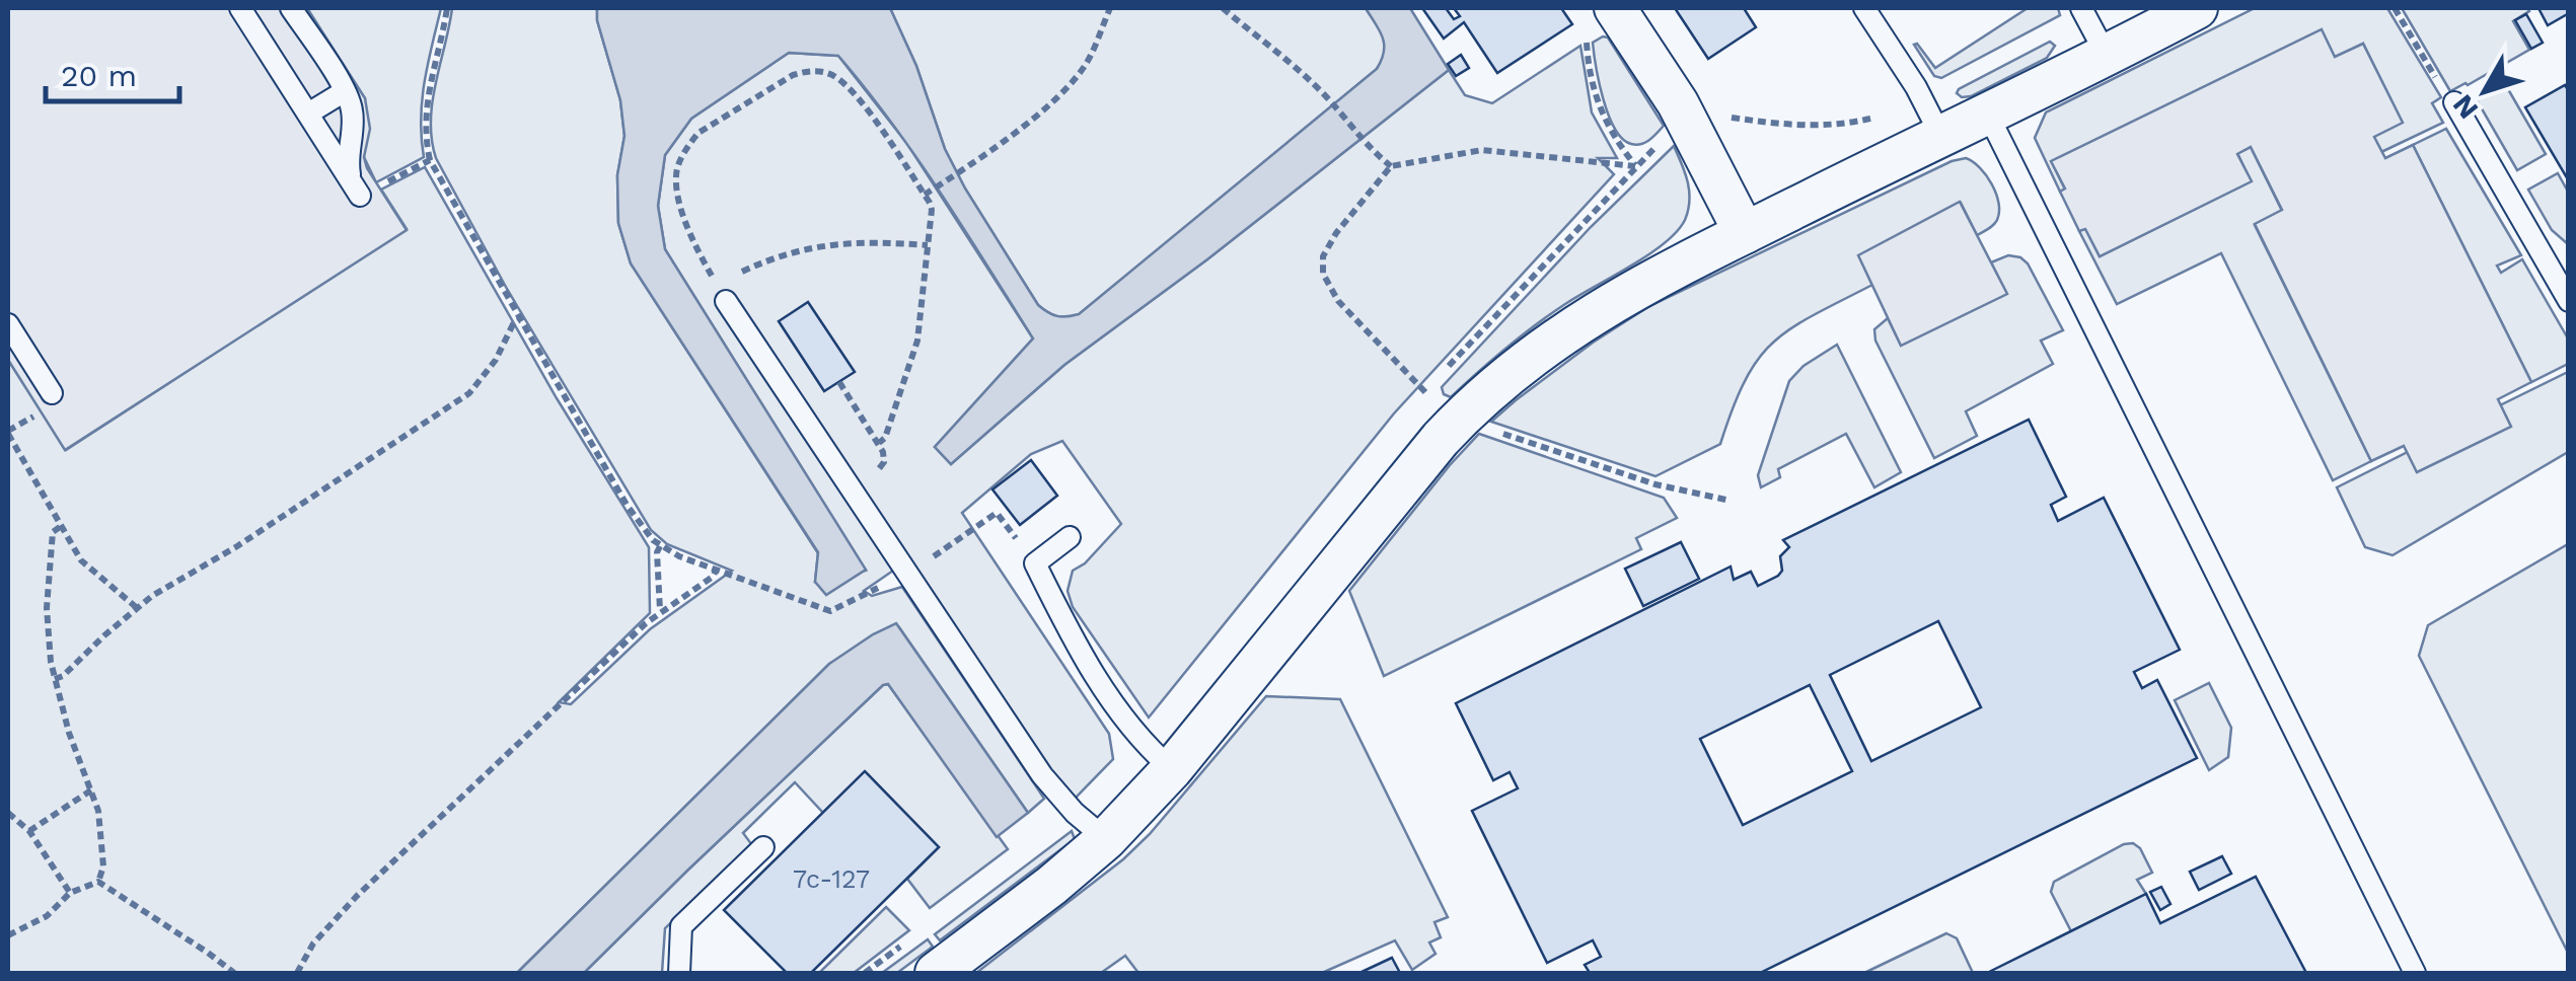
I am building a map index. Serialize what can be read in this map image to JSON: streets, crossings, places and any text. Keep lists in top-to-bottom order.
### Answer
{
  "house_numbers": ["7c-127"],
  "scale_bar": "20 m",
  "north": "bottom left"
}
